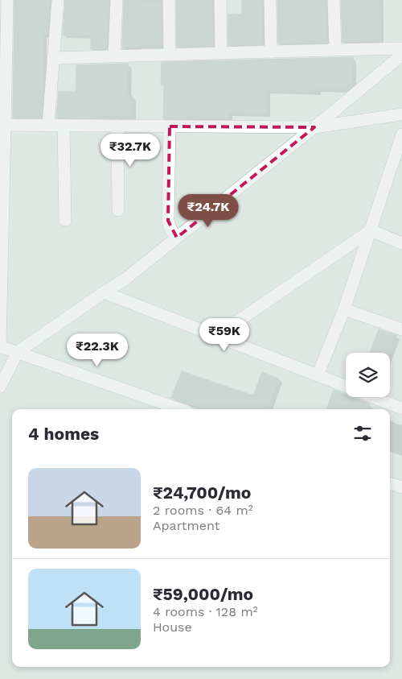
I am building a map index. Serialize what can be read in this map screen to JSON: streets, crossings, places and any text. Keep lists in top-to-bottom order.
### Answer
{
  "page": {
    "price": [
      "₹32.7K",
      "₹24.7K",
      "₹59K",
      "₹22.3K"
    ],
    "heading": "4 homes",
    "list": [
      {
        "name": "₹24,700/mo",
        "note": "2 rooms · 64 m² · Apartment"
      },
      {
        "name": "₹59,000/mo",
        "note": "4 rooms · 128 m² · House"
      }
    ]
  }
}
